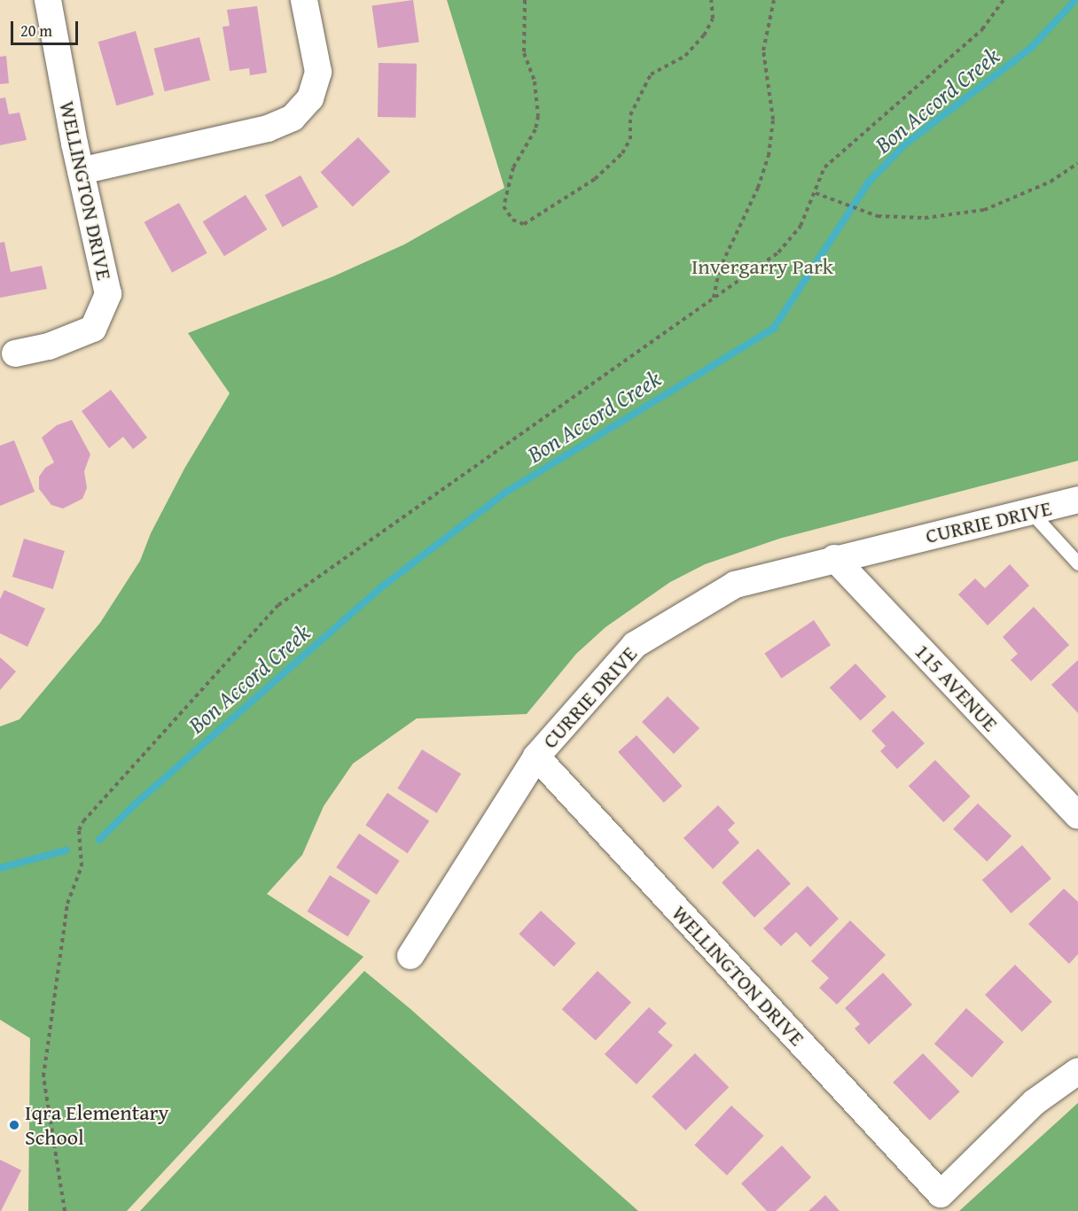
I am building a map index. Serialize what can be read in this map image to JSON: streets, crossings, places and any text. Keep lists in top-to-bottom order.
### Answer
{
  "streets": {
    "street": ["WELLINGTON DRIVE", "CURRIE DRIVE", "115 AVENUE"]
  },
  "crossings": [
    ["WELLINGTON DRIVE", "CURRIE DRIVE"],
    ["CURRIE DRIVE", "115 AVENUE"]
  ],
  "water": ["Bon Accord Creek"],
  "parks": ["Invergarry Park"],
  "places": ["Iqra Elementary School"],
  "scale_bar": "20 m"
}
